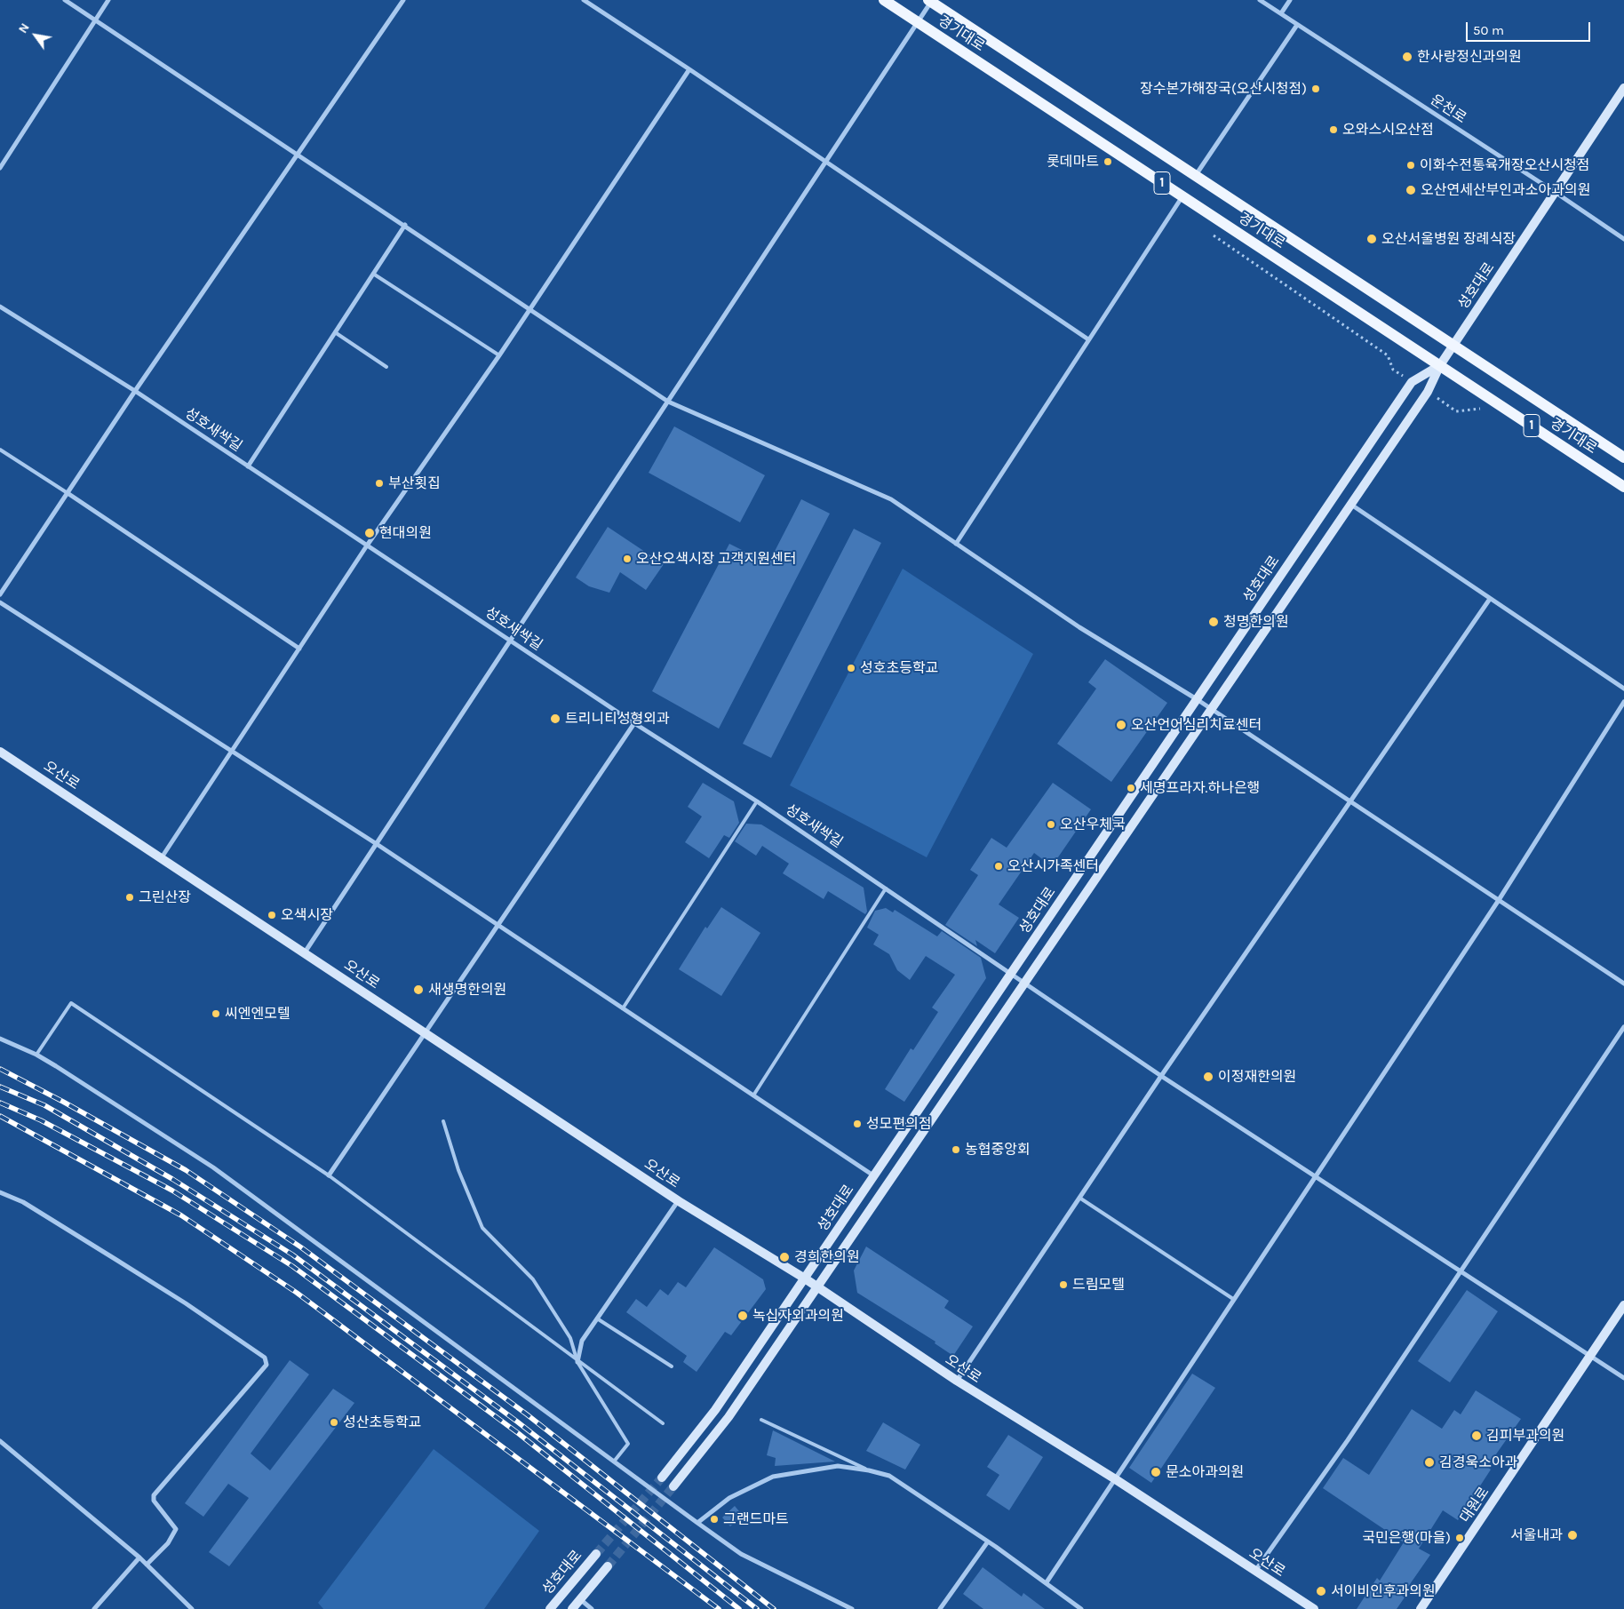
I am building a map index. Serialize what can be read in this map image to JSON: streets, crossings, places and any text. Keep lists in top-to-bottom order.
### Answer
{
  "streets": {
    "main road": [
      "경기대로",
      "1",
      "성호대로",
      "오산로",
      "대원로"
    ],
    "street": ["운천로", "성호새싹길"]
  },
  "crossings": [
    ["경기대로", "성호대로"],
    ["운천로", "성호대로"],
    ["성호대로", "성호새싹길"],
    ["성호대로", "오산로"],
    ["성호새싹길", "대원로"]
  ],
  "places": [
    "한사랑정신과의원",
    "장수본가해장국(오산시청점)",
    "오와스시오산점",
    "롯데마트",
    "이화수전통육개장오산시청점",
    "오산연세산부인과소아과의원",
    "오산서울병원 장례식장",
    "부산횟집",
    "현대의원",
    "오산오색시장 고객지원센터",
    "청명한의원",
    "성호초등학교",
    "트리니티성형외과",
    "오산언어심리치료센터",
    "세명프라자.하나은행",
    "오산우체국",
    "오산시가족센터",
    "그린산장",
    "오색시장",
    "새생명한의원",
    "씨엔엔모텔",
    "이정재한의원",
    "성모편의점",
    "농협중앙회",
    "경희한의원",
    "드림모텔",
    "녹십자외과의원",
    "성산초등학교",
    "김피부과의원",
    "김경욱소아과",
    "문소아과의원",
    "그랜드마트",
    "서울내과",
    "국민은행(마을)",
    "서이비인후과의원"
  ],
  "scale_bar": "50 m",
  "north": "top left"
}
